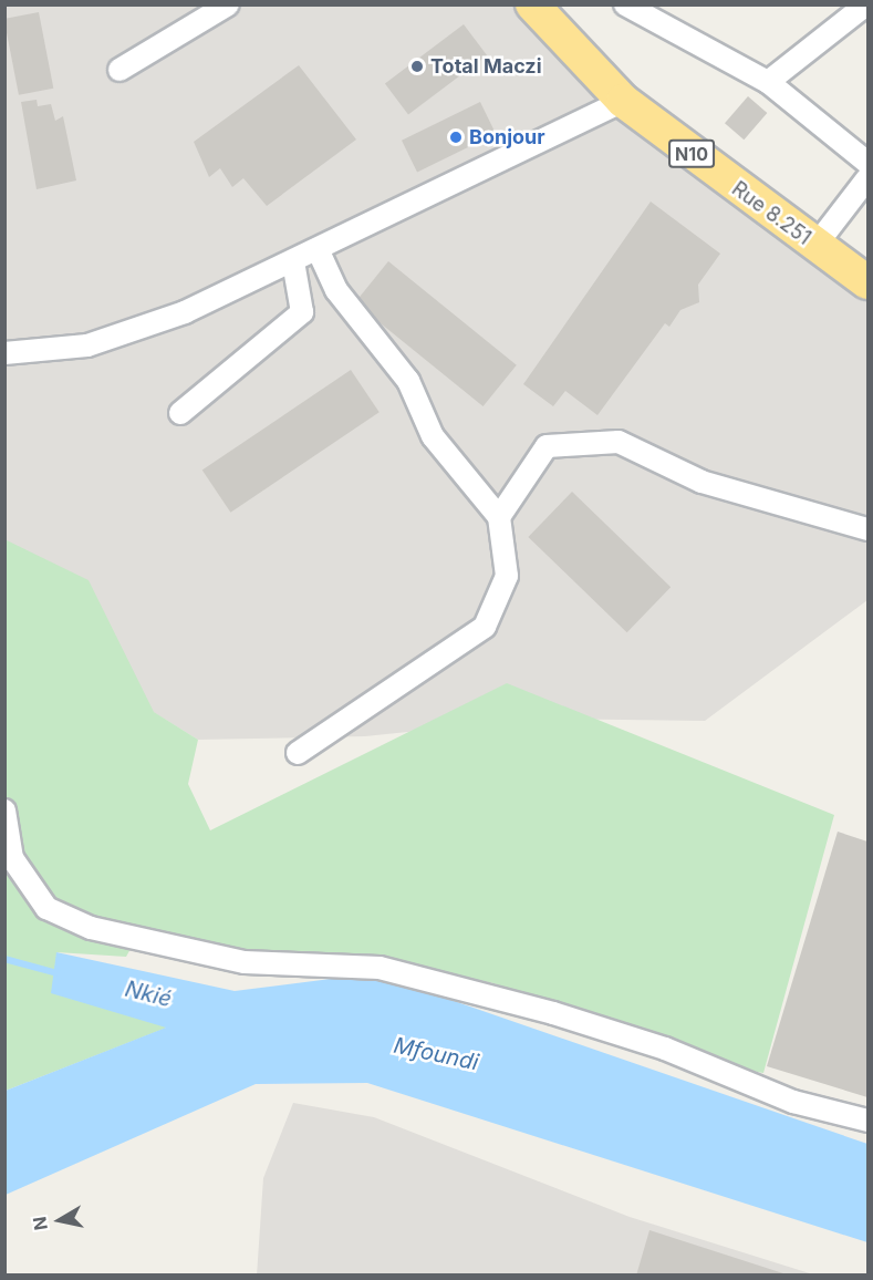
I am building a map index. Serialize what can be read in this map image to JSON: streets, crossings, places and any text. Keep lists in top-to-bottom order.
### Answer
{
  "streets": {
    "highway": ["N10", "Rue 8.251"]
  },
  "water": ["Nkié", "Mfoundi"],
  "places": ["Total Maczi", "Bonjour"],
  "north": "left"
}
